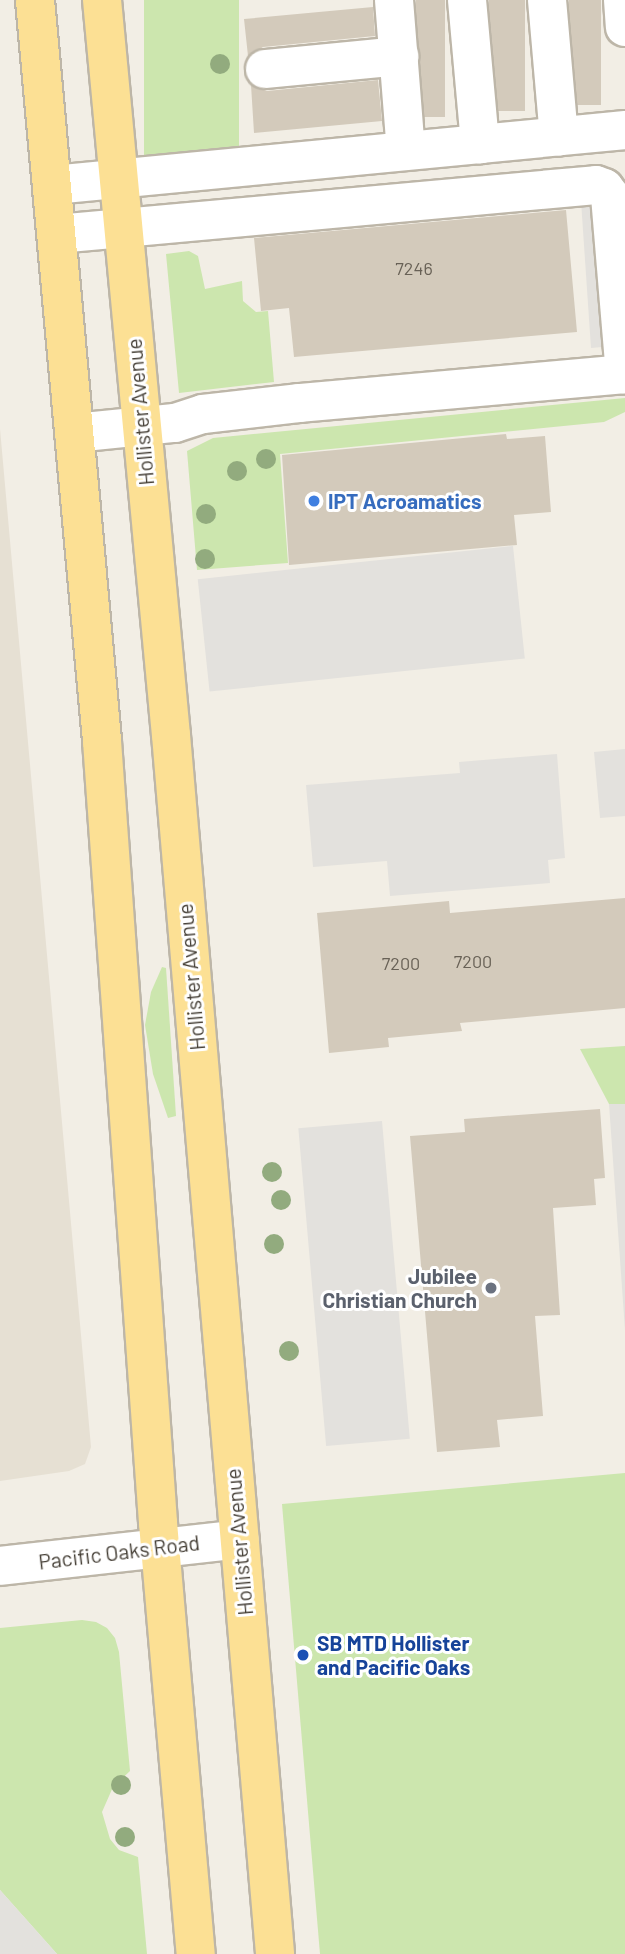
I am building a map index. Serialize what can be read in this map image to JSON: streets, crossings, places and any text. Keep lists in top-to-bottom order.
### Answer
{
  "streets": {
    "main road": ["Hollister Avenue"],
    "street": ["Pacific Oaks Road"]
  },
  "crossings": [
    ["Hollister Avenue", "Pacific Oaks Road"]
  ],
  "places": ["IPT Acroamatics", "Jubilee Christian Church", "SB MTD Hollister and Pacific Oaks"],
  "house_numbers": ["7246", "7200", "7200"]
}
